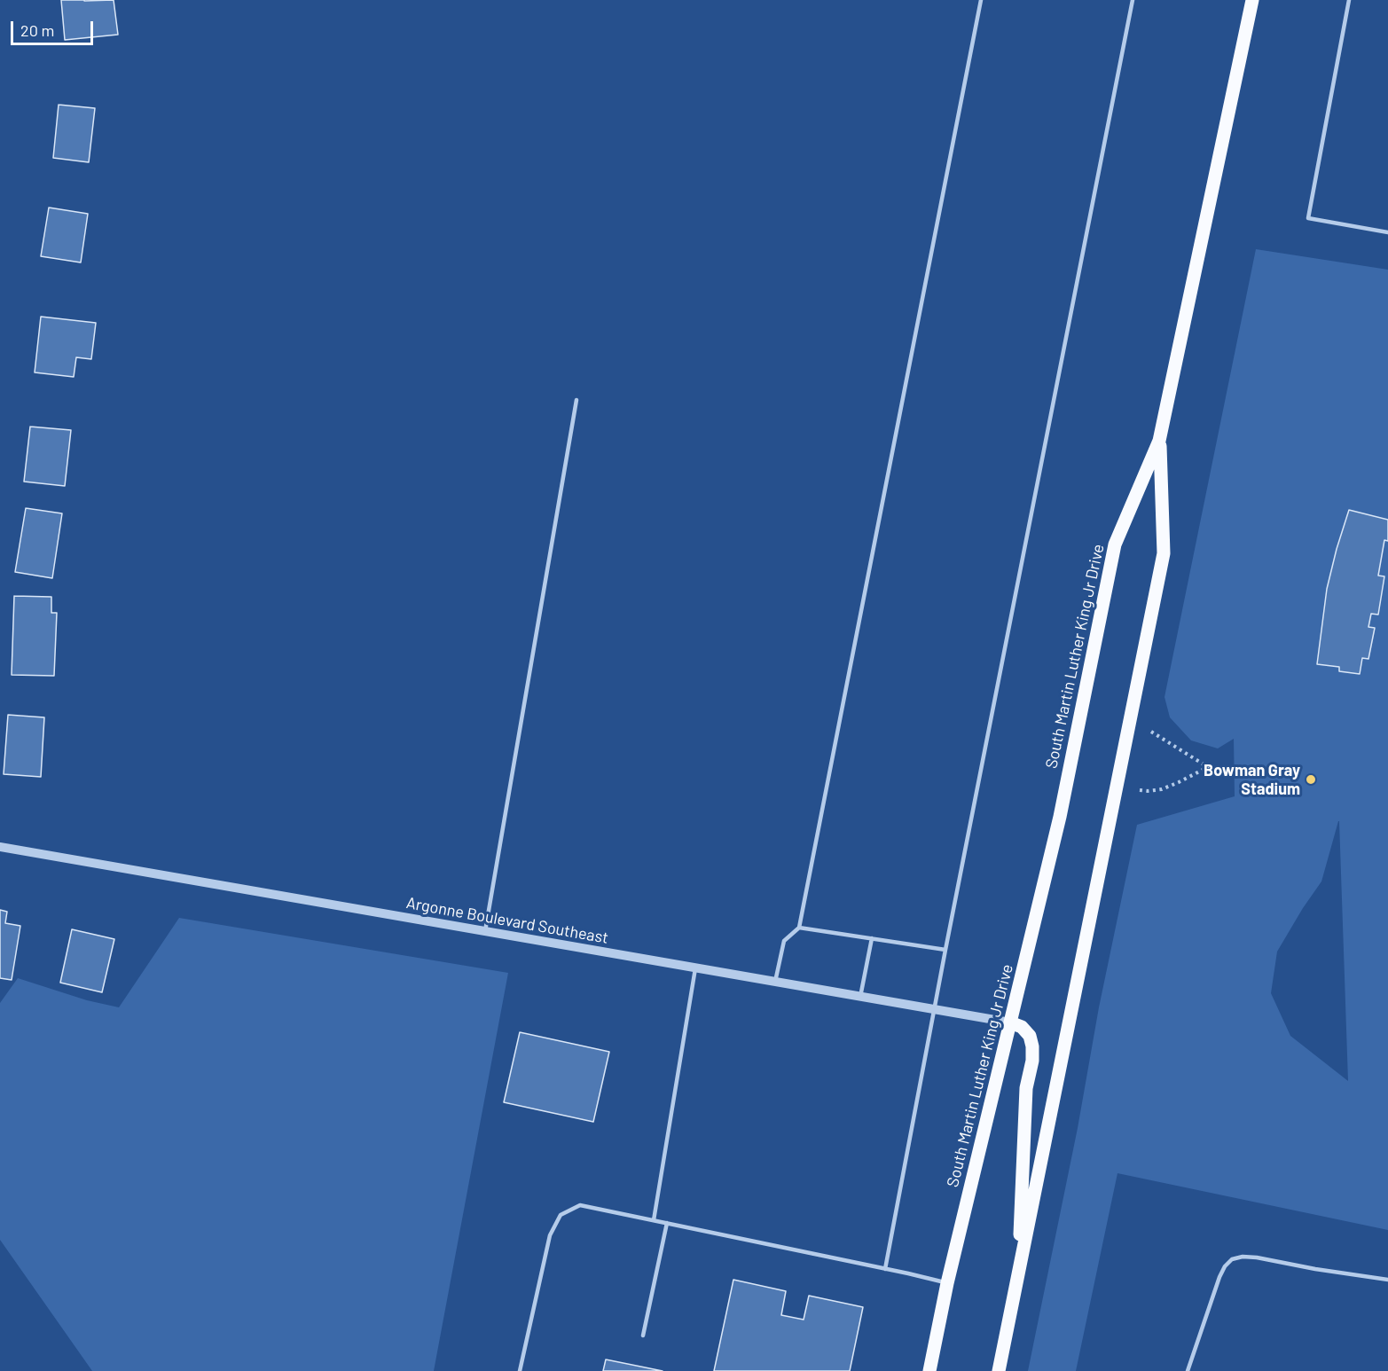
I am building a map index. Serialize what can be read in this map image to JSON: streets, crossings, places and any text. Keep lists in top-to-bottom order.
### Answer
{
  "streets": {
    "main road": ["South Martin Luther King Jr Drive"],
    "street": ["Argonne Boulevard Southeast"]
  },
  "crossings": [
    ["South Martin Luther King Jr Drive", "Argonne Boulevard Southeast"]
  ],
  "places": ["Bowman Gray Stadium"],
  "scale_bar": "20 m"
}
